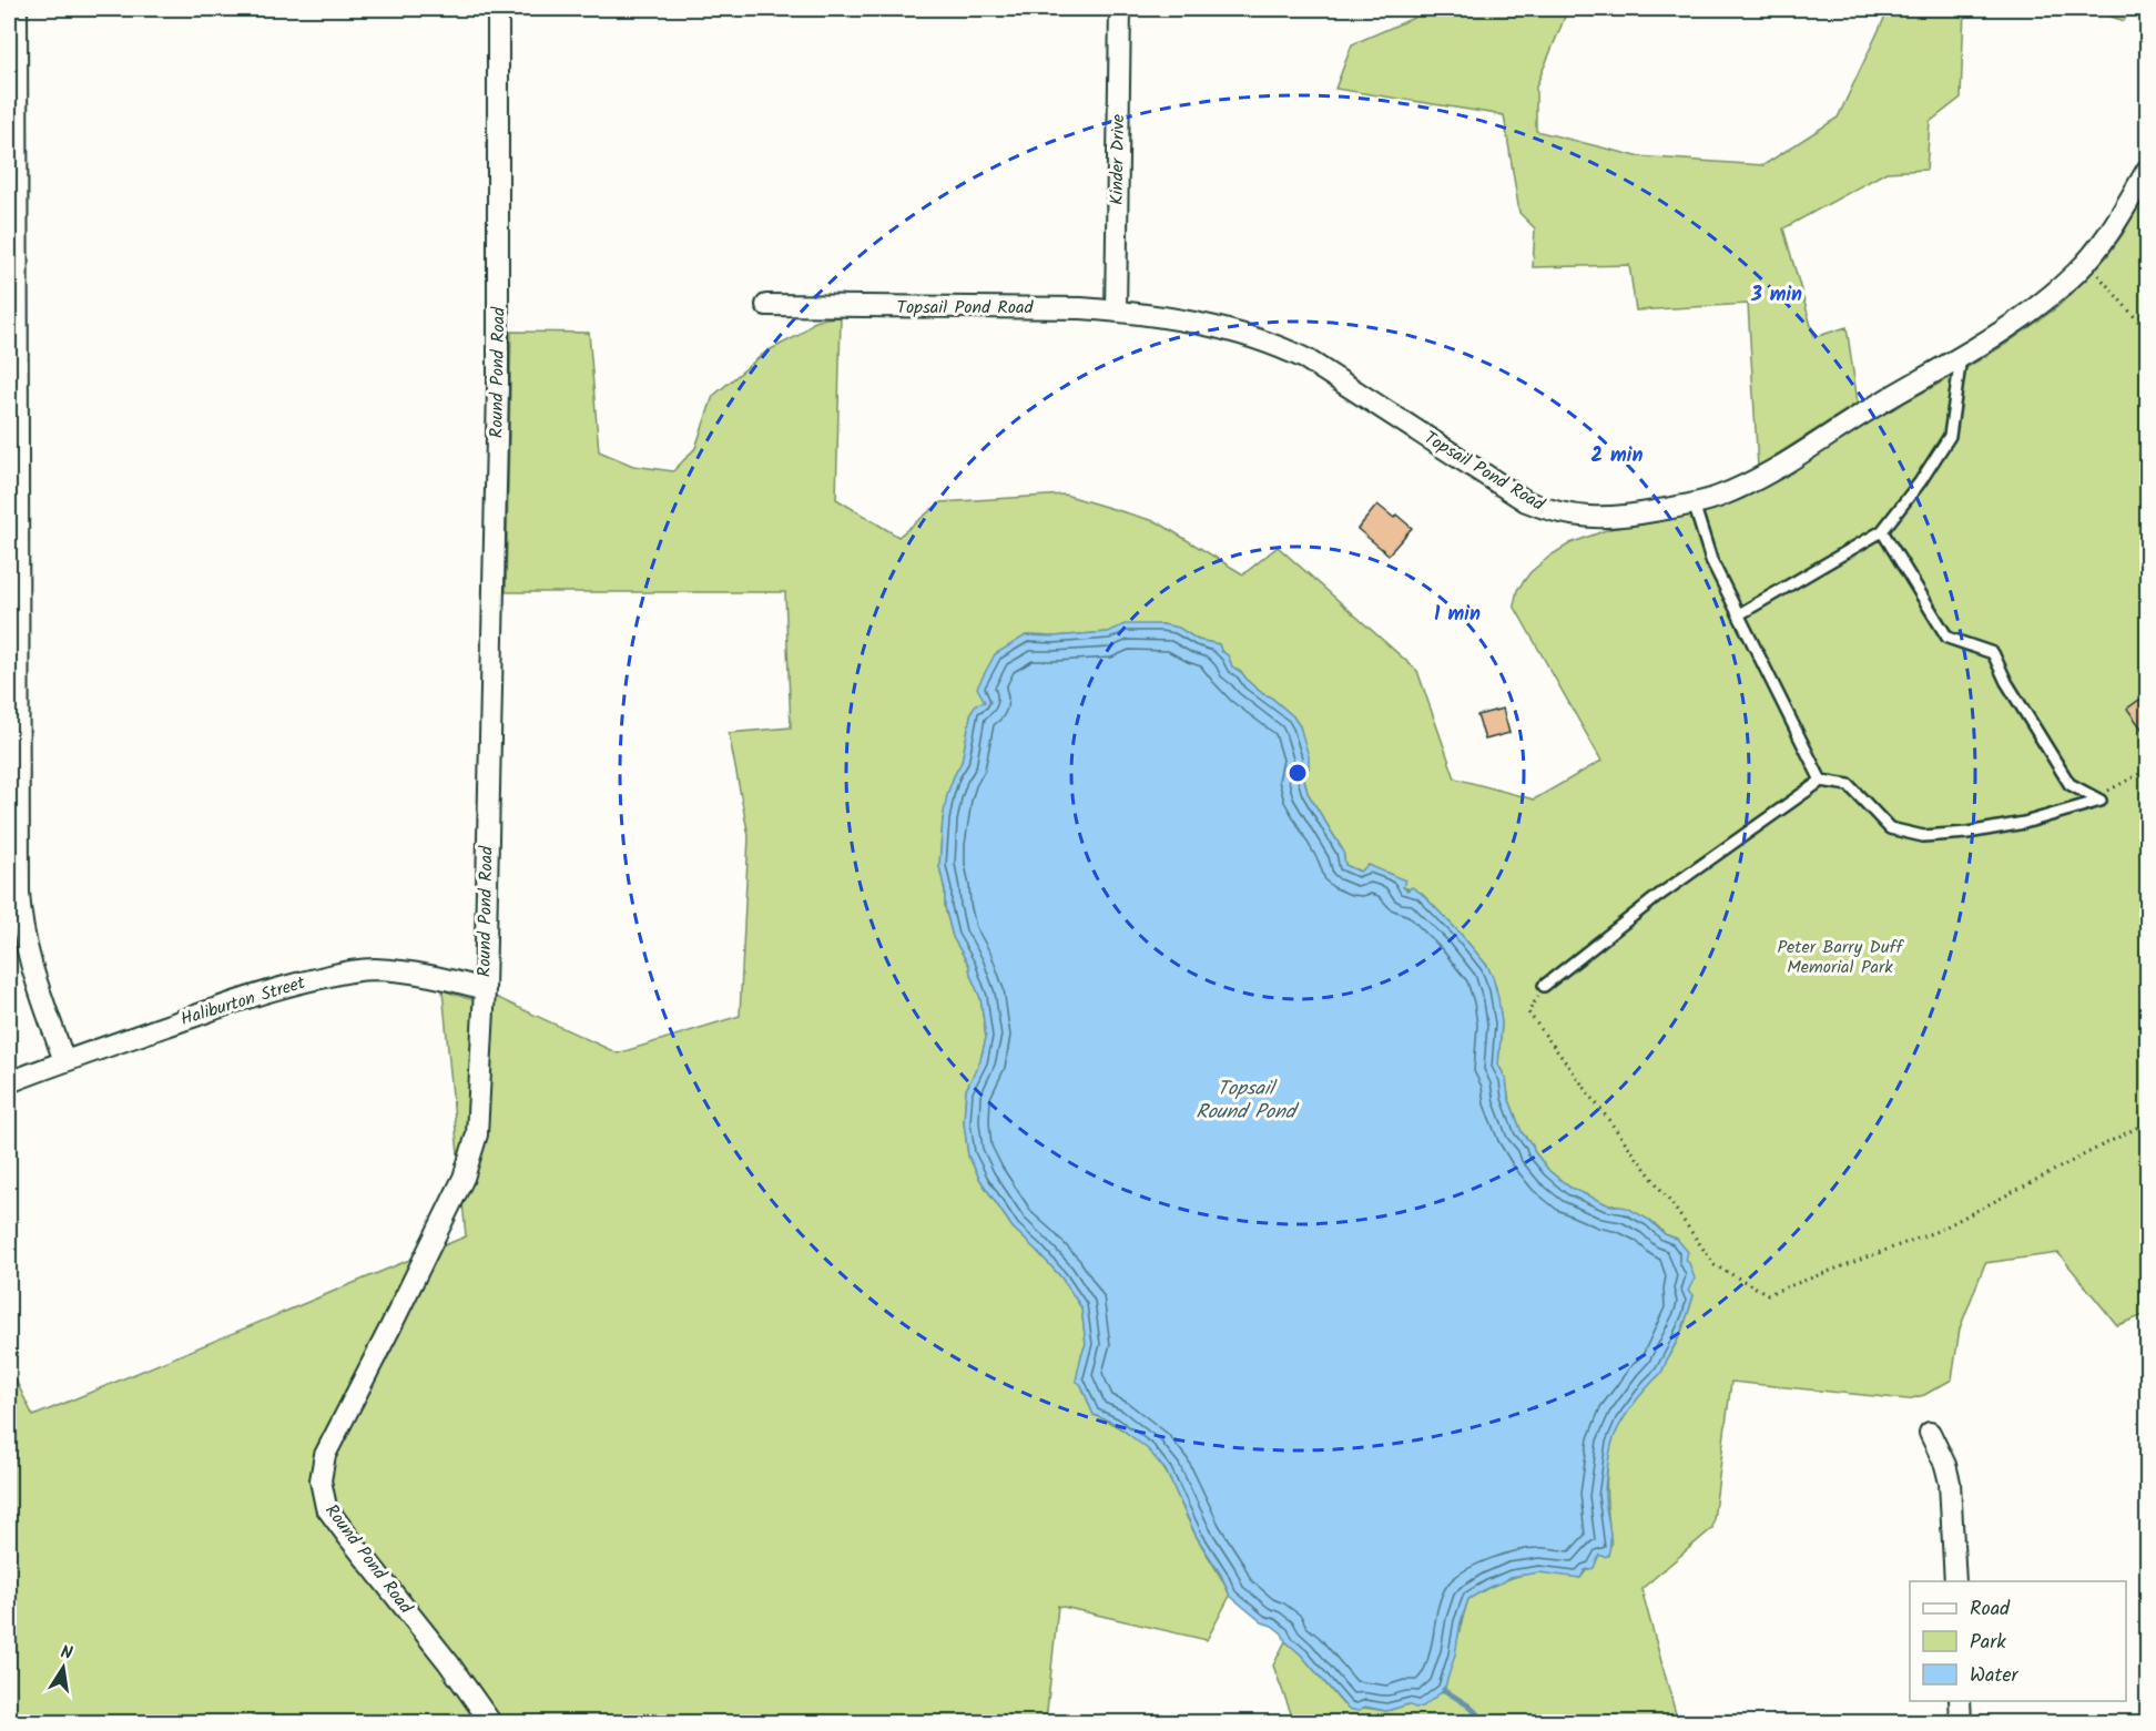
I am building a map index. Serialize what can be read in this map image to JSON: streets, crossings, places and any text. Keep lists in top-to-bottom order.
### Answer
{
  "streets": {
    "street": [
      "Kinder Drive",
      "Topsail Pond Road",
      "Round Pond Road",
      "Haliburton Street"
    ]
  },
  "crossings": [
    ["Kinder Drive", "Topsail Pond Road"],
    ["Round Pond Road", "Haliburton Street"]
  ],
  "water": ["Topsail Round Pond"],
  "parks": ["Peter Barry Duff Memorial Park"],
  "legend": ["Road", "Park", "Water"],
  "north": "top",
  "rings": ["3 min", "2 min", "1 min"]
}
